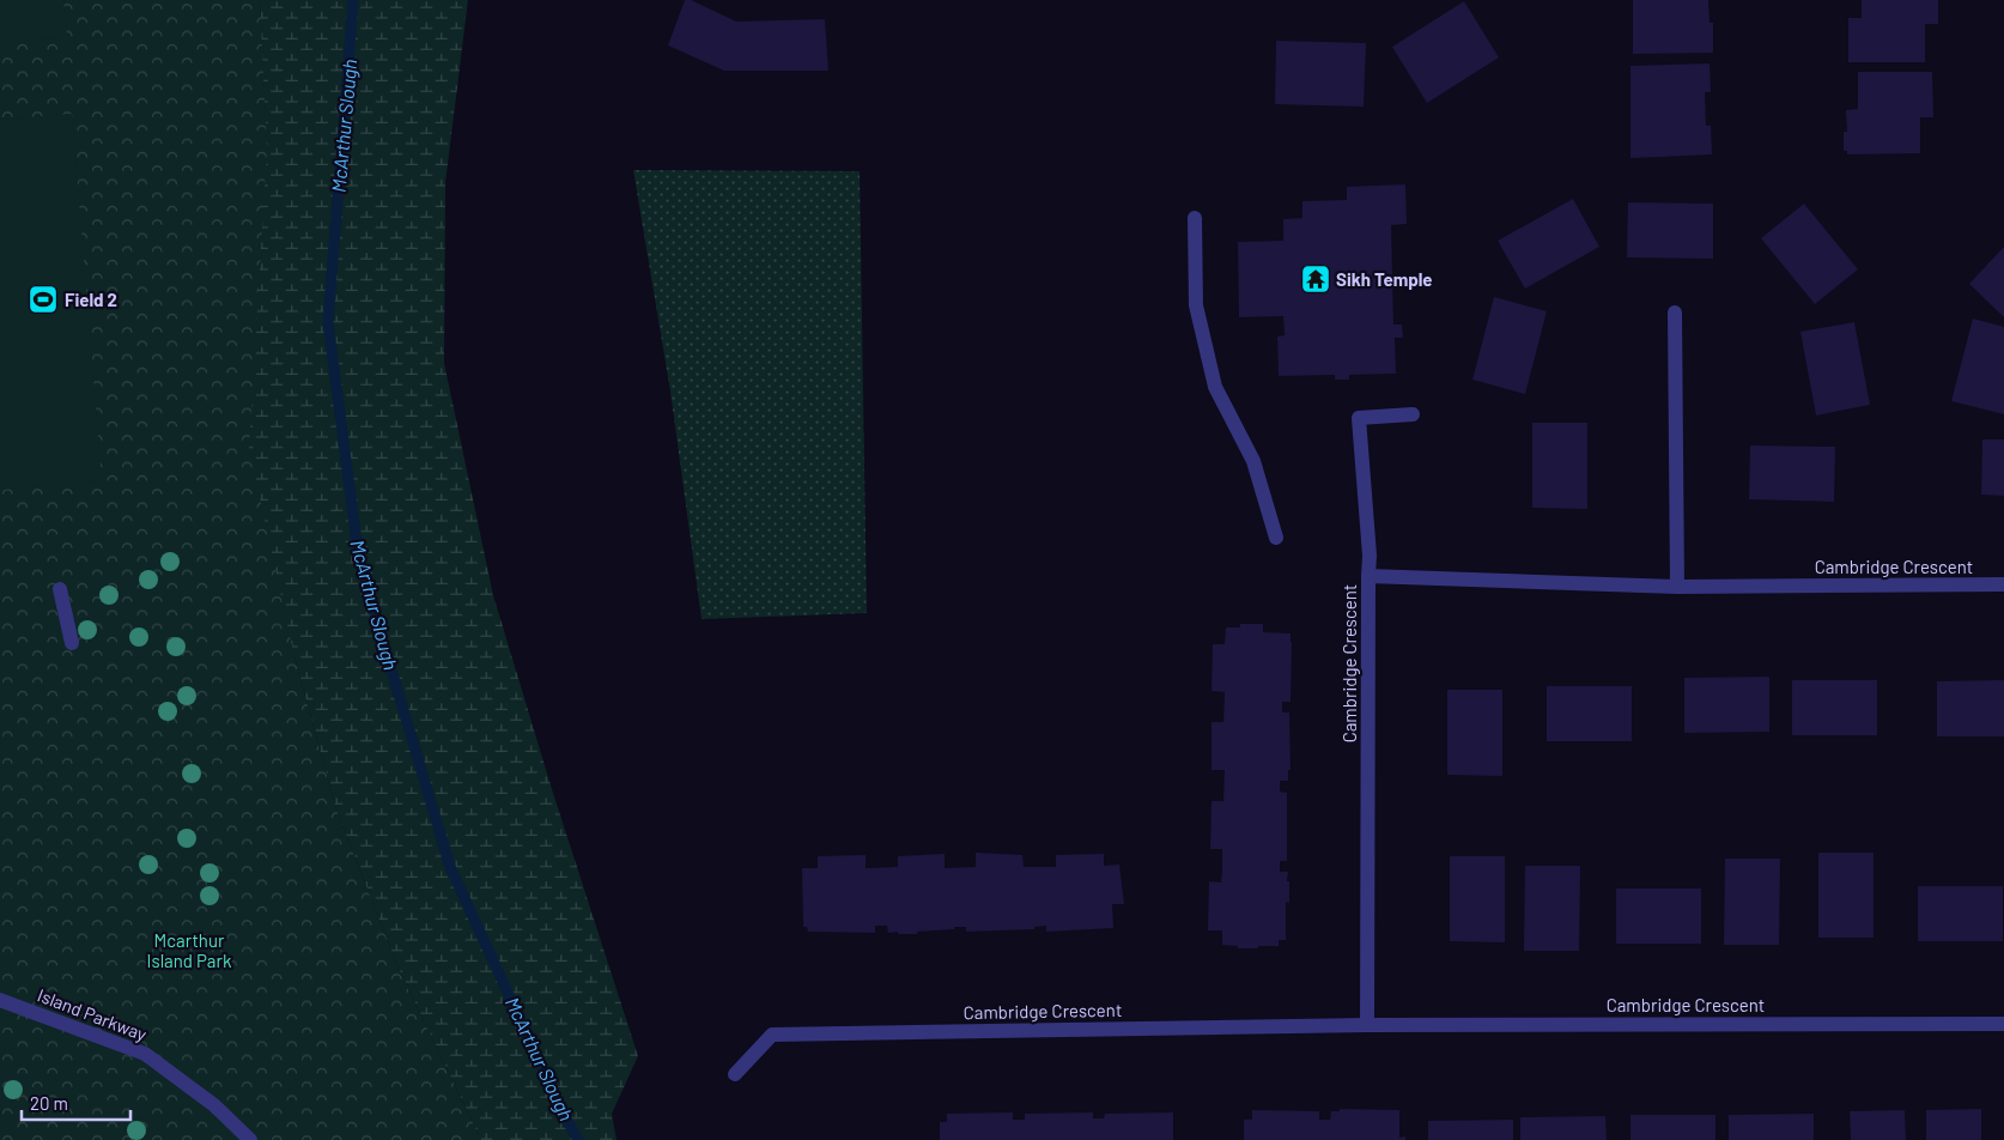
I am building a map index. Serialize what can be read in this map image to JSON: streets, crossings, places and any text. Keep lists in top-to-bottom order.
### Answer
{
  "streets": {
    "street": ["Cambridge Crescent", "Island Parkway"]
  },
  "water": ["McArthur Slough"],
  "parks": ["Mcarthur Island Park"],
  "places": {
    "temple": ["Sikh Temple"],
    "sports": ["Field 2"]
  },
  "scale_bar": "20 m"
}
